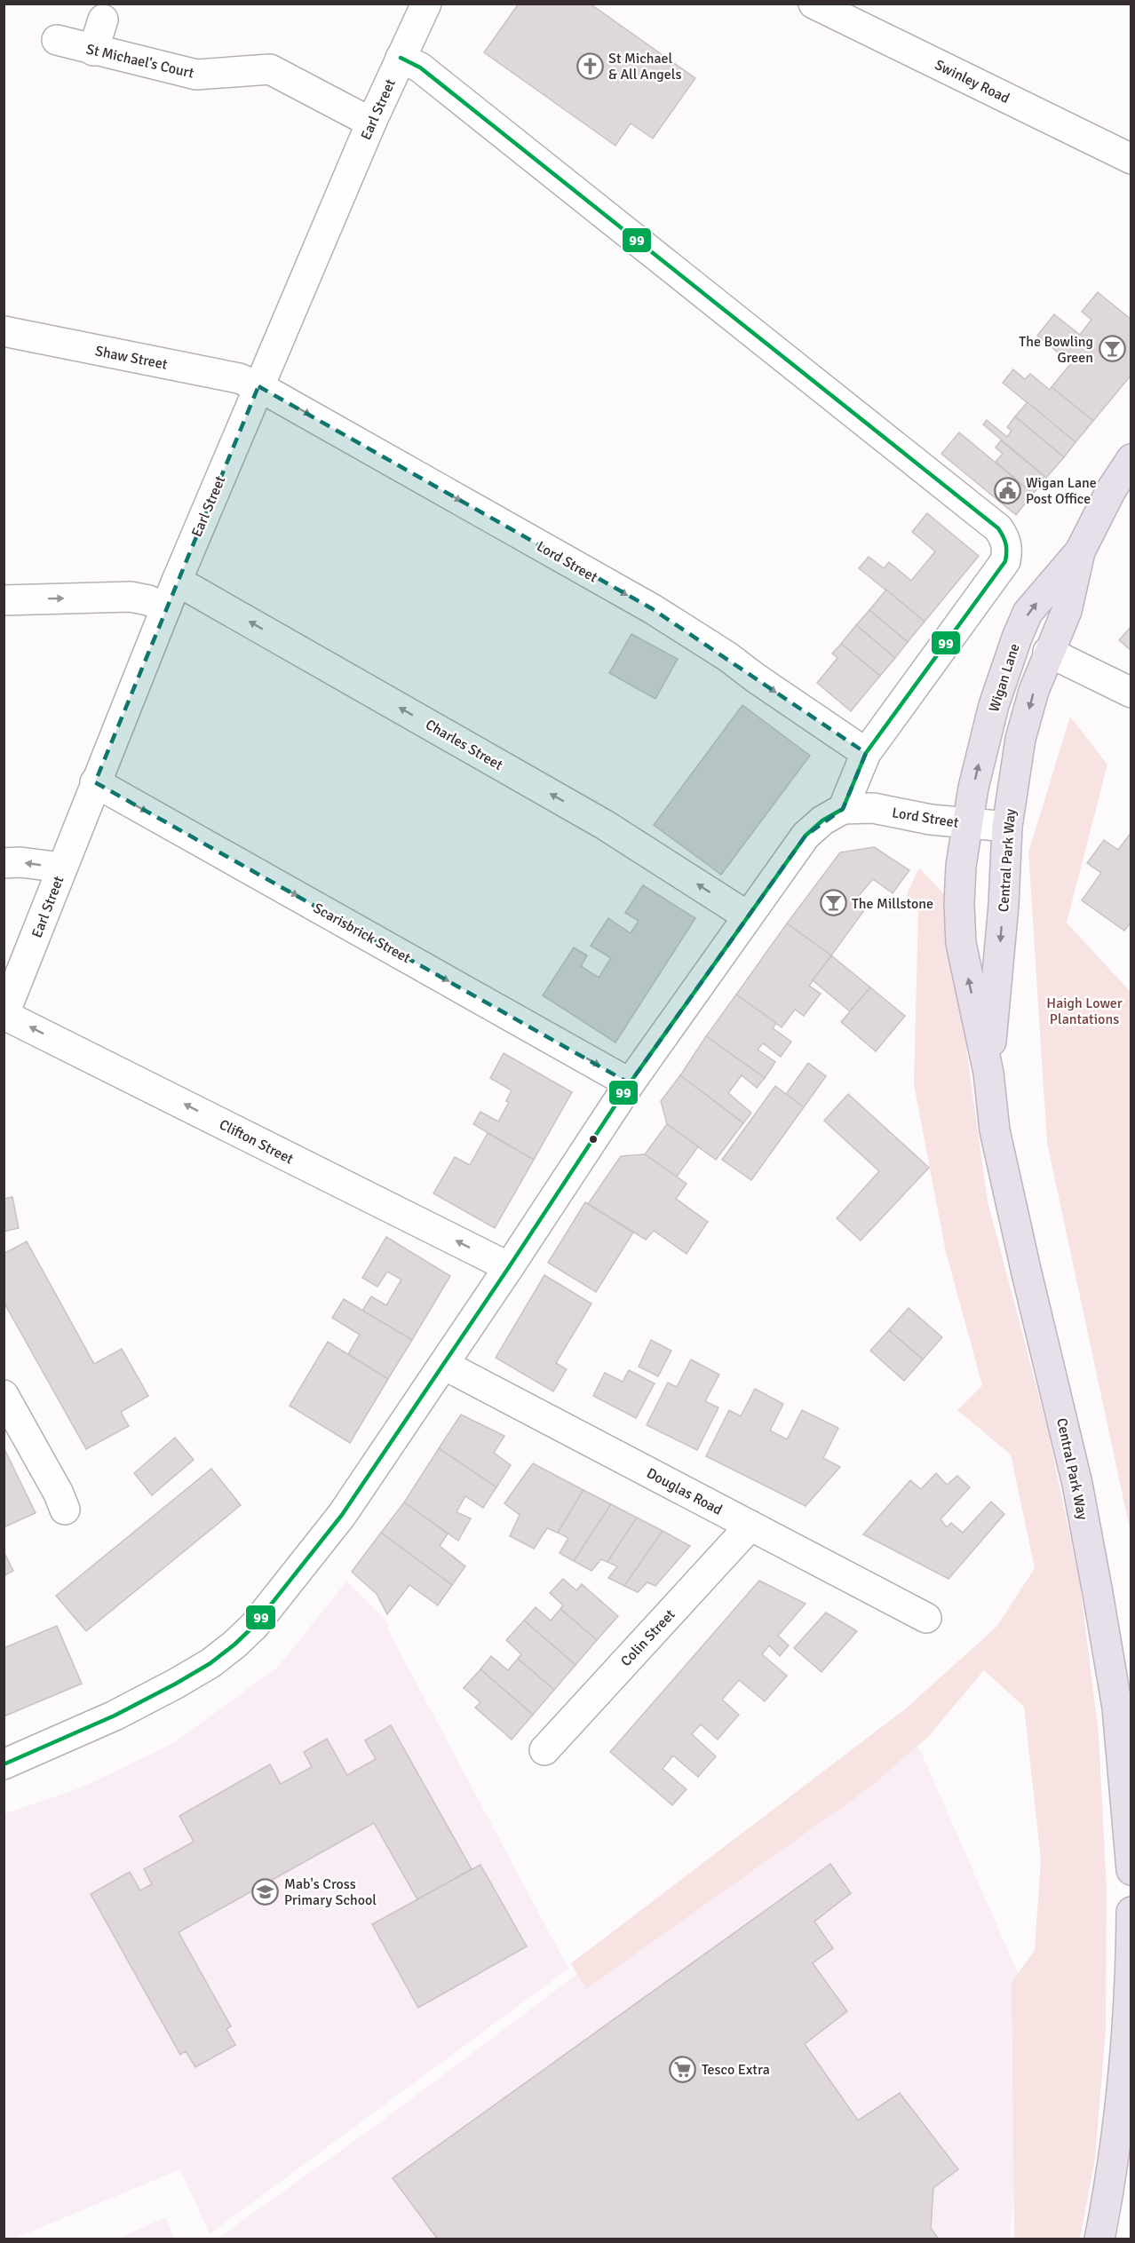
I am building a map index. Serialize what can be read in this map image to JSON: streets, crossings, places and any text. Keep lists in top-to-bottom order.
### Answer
{
  "streets": {
    "highway": ["Wigan Lane", "Central Park Way"],
    "street": [
      "St Michael's Court",
      "Swinley Road",
      "Earl Street",
      "Shaw Street",
      "Lord Street",
      "Charles Street",
      "Scarisbrick Street",
      "Clifton Street",
      "Douglas Road",
      "Colin Street"
    ]
  },
  "crossings": [
    ["St Michael's Court", "Earl Street"],
    ["Earl Street", "Shaw Street"],
    ["Earl Street", "Lord Street"],
    ["Earl Street", "Charles Street"],
    ["Earl Street", "Scarisbrick Street"],
    ["Earl Street", "Clifton Street"],
    ["Shaw Street", "Lord Street"],
    ["Lord Street", "Wigan Lane"],
    ["Lord Street", "Central Park Way"],
    ["Wigan Lane", "Central Park Way"],
    ["Douglas Road", "Colin Street"]
  ],
  "one_way": [
    "Lord Street",
    "Charles Street",
    "Scarisbrick Street",
    "Clifton Street"
  ],
  "parks": ["Haigh Lower Plantations"],
  "places": {
    "church": ["St Michael & All Angels"],
    "bar": ["The Bowling Green", "The Millstone"],
    "public building": ["Wigan Lane Post Office"],
    "school or university": ["Mab's Cross Primary School"],
    "supermarket": ["Tesco Extra"]
  },
  "lines": ["transit line 99"]
}
